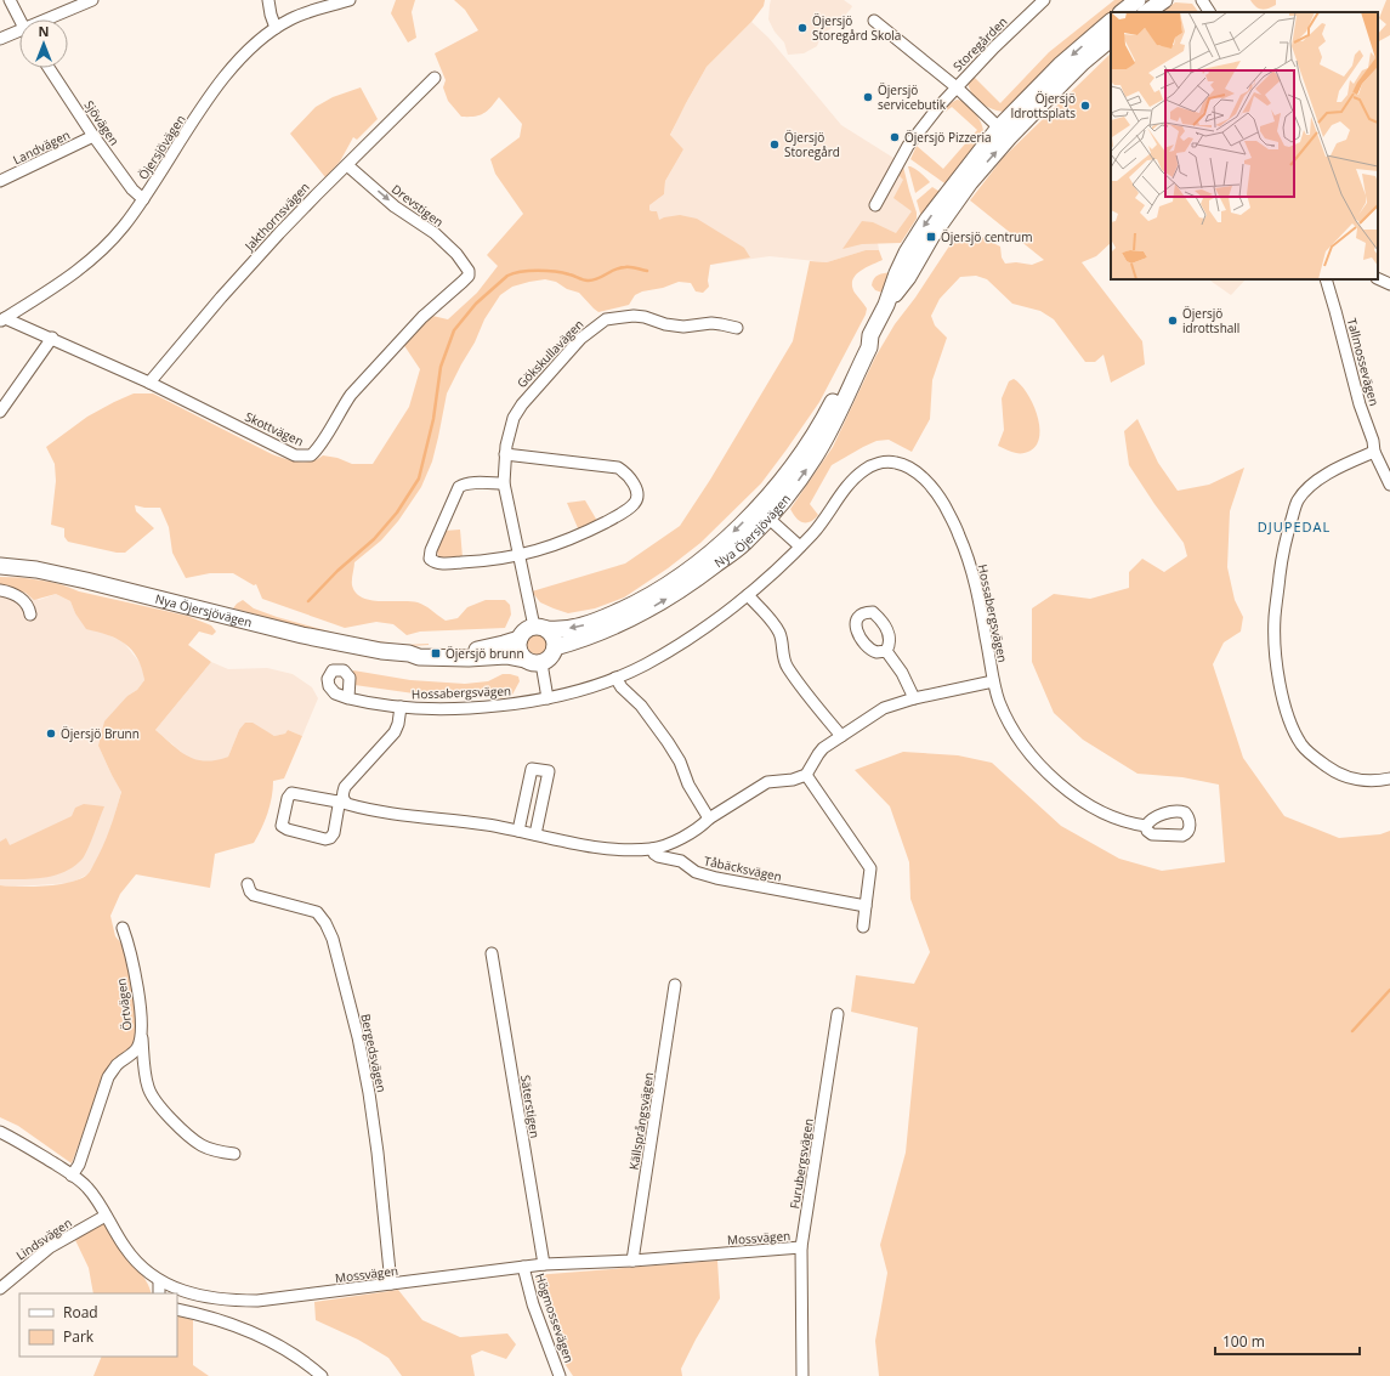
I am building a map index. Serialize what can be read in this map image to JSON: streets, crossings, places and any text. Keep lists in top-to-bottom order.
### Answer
{
  "streets": {
    "street": [
      "Storegården",
      "Sjövägen",
      "Landvägen",
      "Öjersjövägen",
      "Drevstigen",
      "Jakthornsvägen",
      "Gökskullavägen",
      "Tallmossevägen",
      "Skottvägen",
      "Nya Öjersjövägen",
      "Hossabergsvägen",
      "Tåbäcksvägen",
      "Örtvägen",
      "Bergedsvägen",
      "Säterstigen",
      "Källsprångsvägen",
      "Furubergsvägen",
      "Mossvägen",
      "Lindsvägen",
      "Högmossevägen"
    ]
  },
  "crossings": [
    ["Storegården", "Nya Öjersjövägen"],
    ["Sjövägen", "Landvägen"],
    ["Sjövägen", "Öjersjövägen"],
    ["Öjersjövägen", "Skottvägen"],
    ["Drevstigen", "Jakthornsvägen"],
    ["Drevstigen", "Skottvägen"],
    ["Jakthornsvägen", "Skottvägen"],
    ["Gökskullavägen", "Nya Öjersjövägen"],
    ["Hossabergsvägen", "Tåbäcksvägen"],
    ["Örtvägen", "Mossvägen"],
    ["Bergedsvägen", "Mossvägen"],
    ["Säterstigen", "Mossvägen"],
    ["Källsprångsvägen", "Mossvägen"],
    ["Furubergsvägen", "Mossvägen"],
    ["Mossvägen", "Lindsvägen"],
    ["Mossvägen", "Högmossevägen"]
  ],
  "one_way": ["Drevstigen"],
  "districts": ["DJUPEDAL"],
  "places": {
    "other": [
      "Öjersjö Storegård Skola",
      "Öjersjö servicebutik",
      "Öjersjö Idrottsplats",
      "Öjersjö Pizzeria",
      "Öjersjö Storegård",
      "Öjersjö idrottshall",
      "Öjersjö Brunn"
    ],
    "transit": ["Öjersjö centrum", "Öjersjö brunn"]
  },
  "legend": ["Road", "Park"],
  "scale_bar": "100 m",
  "north": "top"
}
